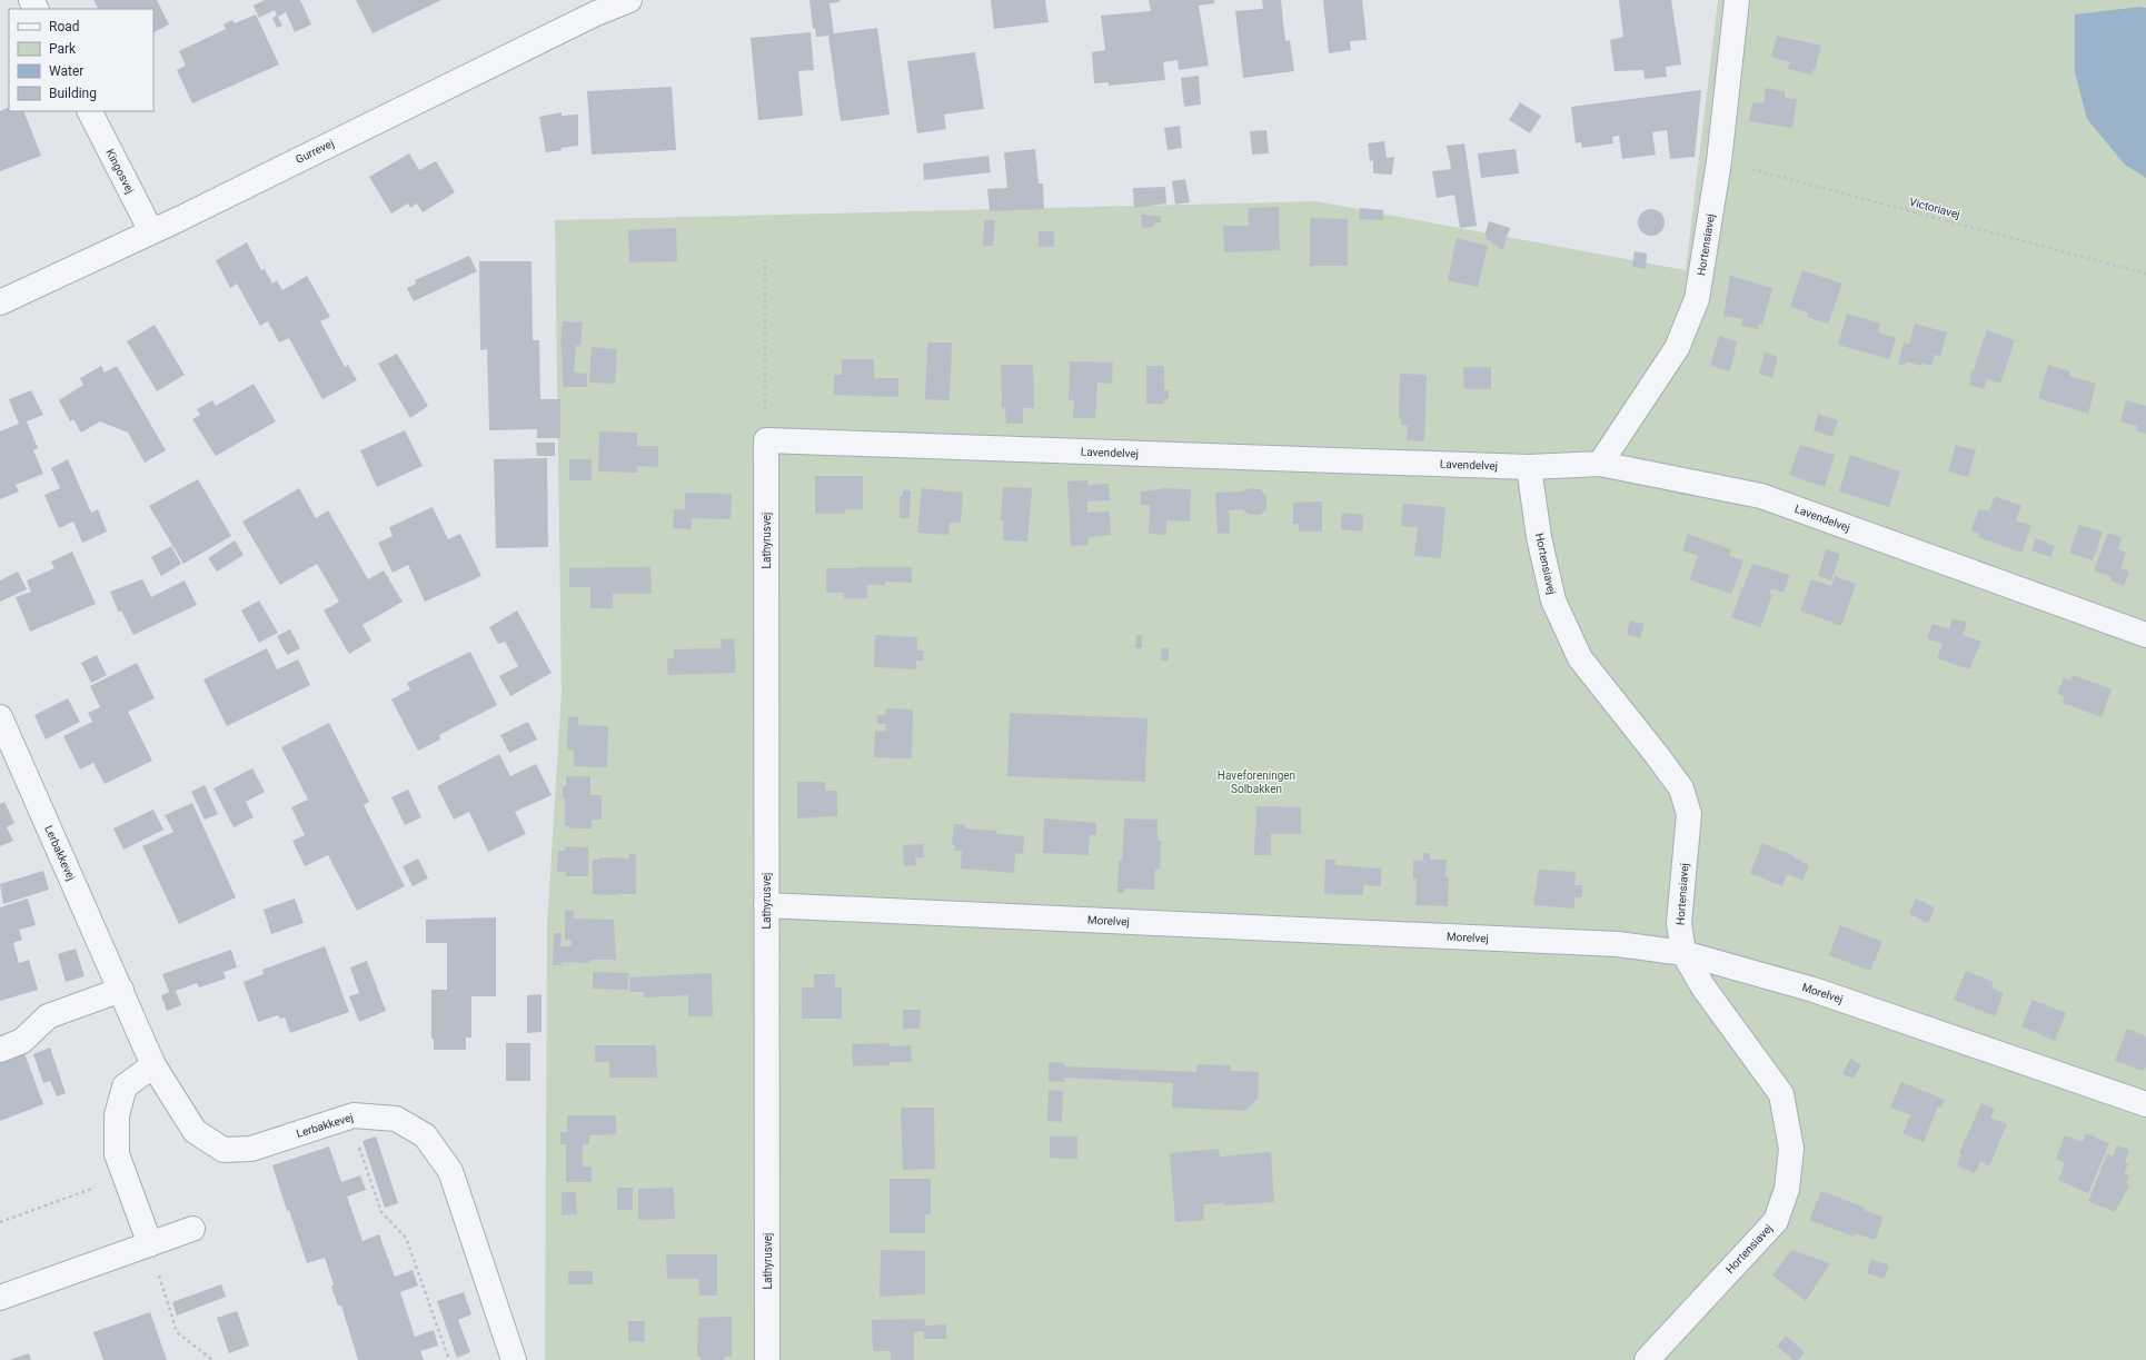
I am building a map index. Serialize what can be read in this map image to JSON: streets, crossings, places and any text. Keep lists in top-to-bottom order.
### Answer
{
  "streets": {
    "street": [
      "Gurrevej",
      "Kingosvej",
      "Hortensiavej",
      "Lavendelvej",
      "Lathyrusvej",
      "Lerbakkevej",
      "Morelvej"
    ],
    "path": ["Victoriavej"]
  },
  "crossings": [
    ["Gurrevej", "Kingosvej"],
    ["Victoriavej", "Hortensiavej"],
    ["Hortensiavej", "Lavendelvej"],
    ["Hortensiavej", "Morelvej"],
    ["Lavendelvej", "Lathyrusvej"],
    ["Lathyrusvej", "Morelvej"]
  ],
  "parks": ["Haveforeningen Solbakken"],
  "legend": [
    "Road",
    "Park",
    "Water",
    "Building"
  ]
}
